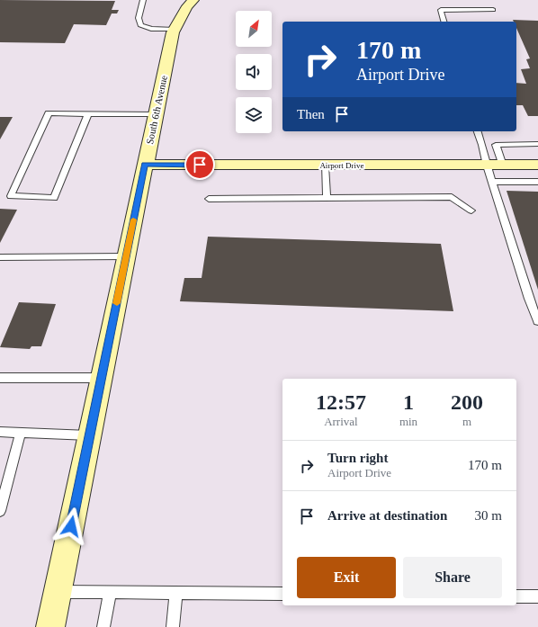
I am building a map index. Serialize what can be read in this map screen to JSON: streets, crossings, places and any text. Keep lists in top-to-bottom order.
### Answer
{
  "streets": {
    "street": ["South 6th Avenue", "Airport Drive"]
  },
  "crossings": [
    ["South 6th Avenue", "Airport Drive"]
  ],
  "north": "top right",
  "page": {
    "turn": ["170 m", "Airport Drive"],
    "then": "Then",
    "eta": [
      "12:57",
      "Arrival",
      "1",
      "min",
      "200",
      "m"
    ],
    "list": [
      {
        "name": "Turn right",
        "note": "Airport Drive",
        "value": "170 m"
      },
      {
        "name": "Arrive at destination",
        "value": "30 m"
      }
    ],
    "buttons": ["Exit", "Share"]
  }
}
